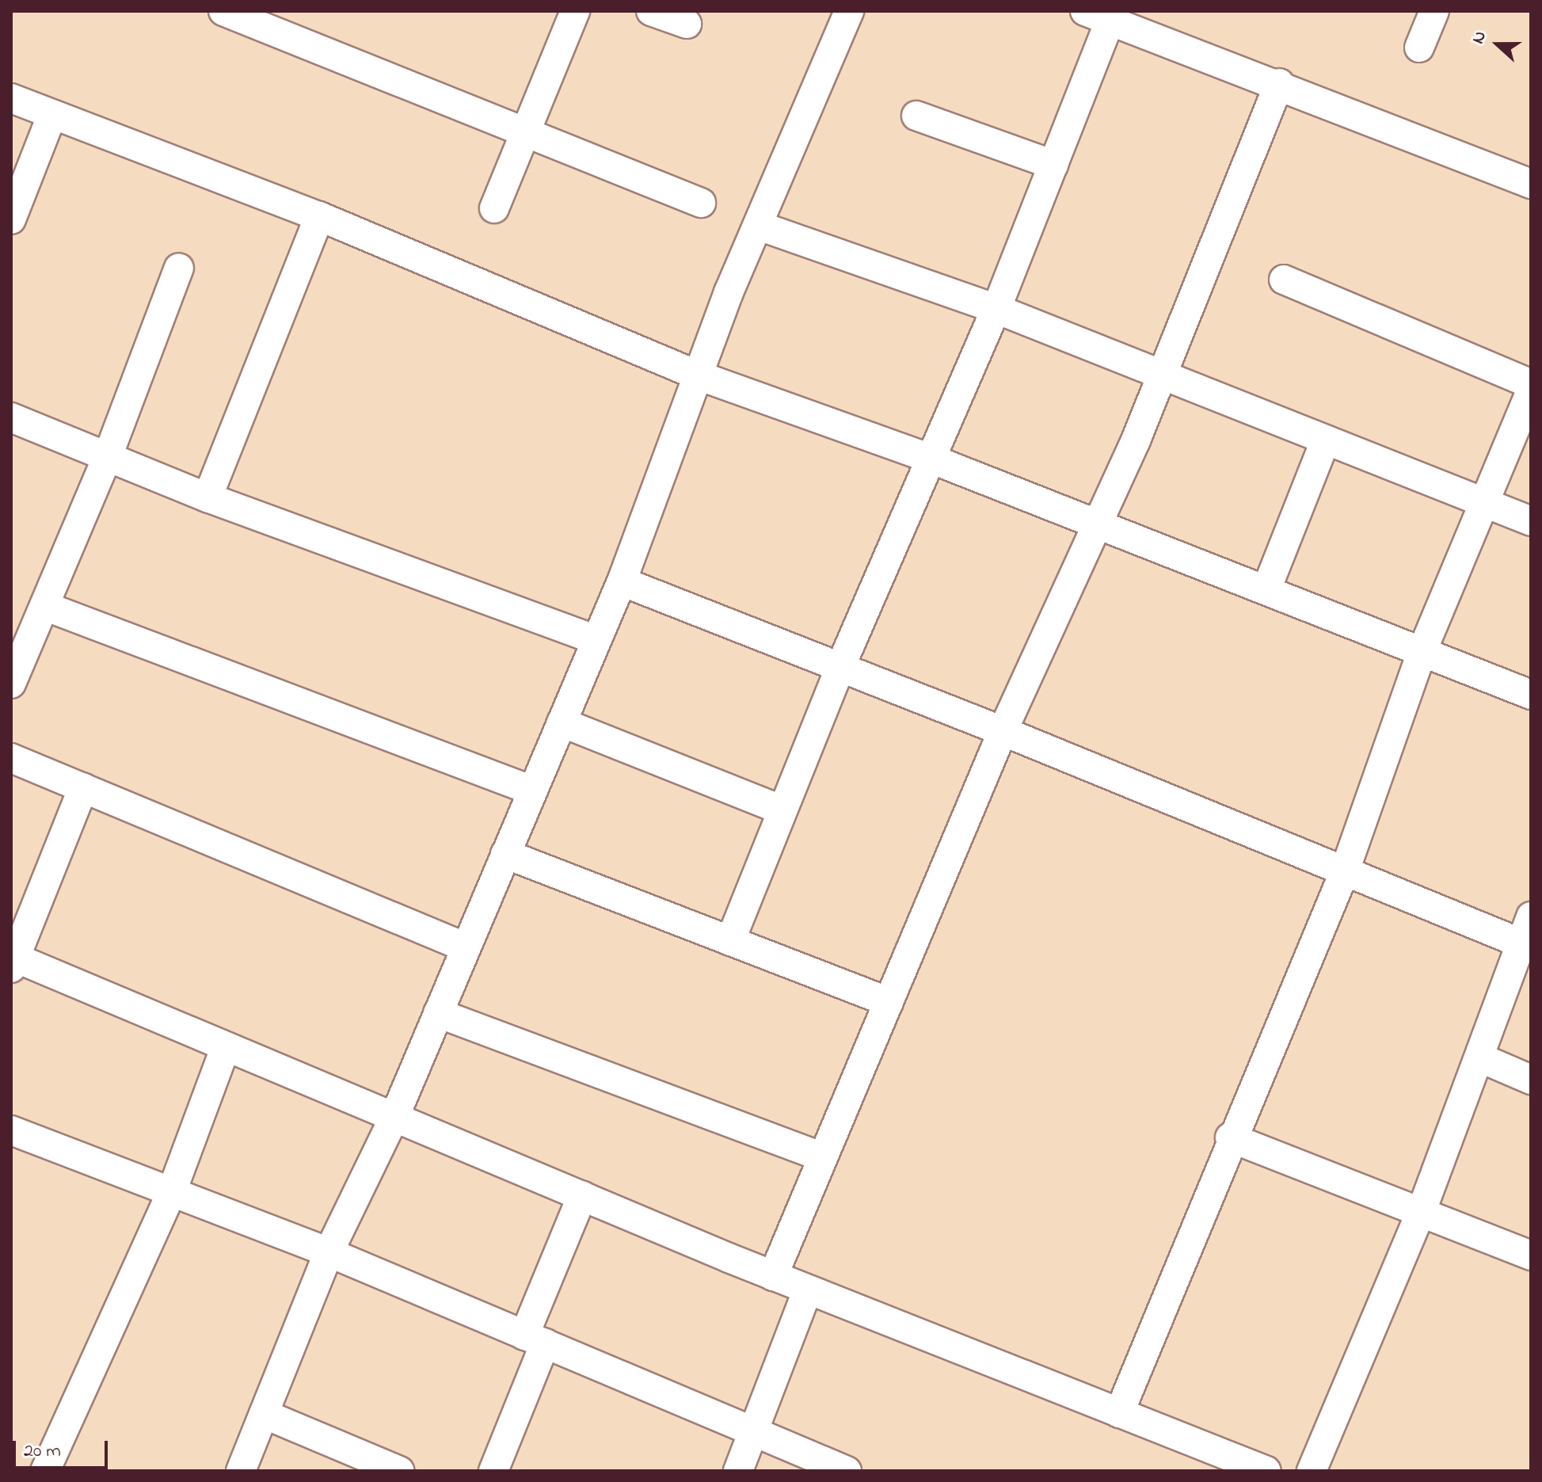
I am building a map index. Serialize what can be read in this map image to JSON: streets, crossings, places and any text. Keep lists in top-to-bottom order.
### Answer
{
  "scale_bar": "20 m",
  "north": "left"
}
